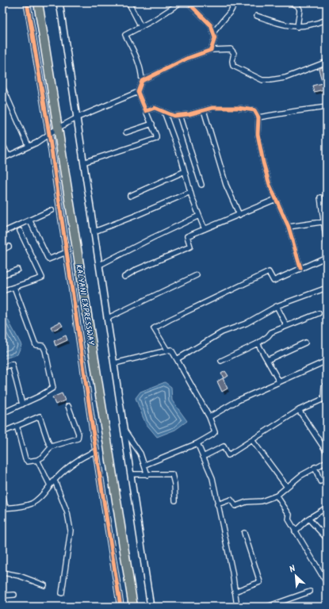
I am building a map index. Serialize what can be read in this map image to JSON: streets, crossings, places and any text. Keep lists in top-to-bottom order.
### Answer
{
  "streets": {
    "highway": ["KALYANI EXPRESSWAY"]
  },
  "north": "top left"
}
